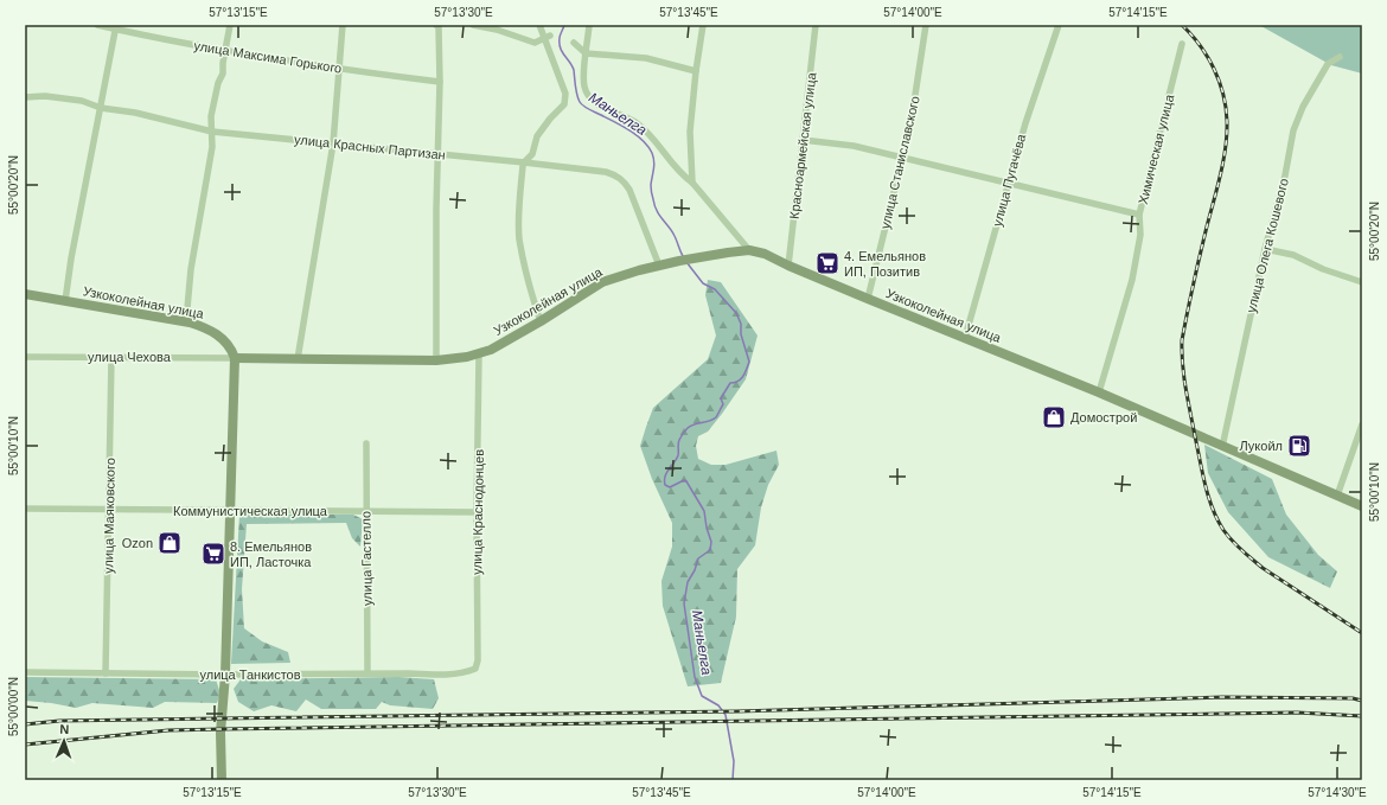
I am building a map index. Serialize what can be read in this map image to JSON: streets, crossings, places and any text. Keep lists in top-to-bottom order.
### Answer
{
  "streets": {
    "street": [
      "улица Максима Горького",
      "Красноармейская улица",
      "улица Красных Партизан",
      "Химическая улица",
      "улица Станиславского",
      "улица Пугачёва",
      "улица Олега Кошевого",
      "Узкоколейная улица",
      "улица Чехова",
      "Коммунистическая улица",
      "улица Краснодонцев",
      "улица Маяковского",
      "улица Гастелло",
      "улица Танкистов"
    ]
  },
  "crossings": [
    ["Красноармейская улица", "Узкоколейная улица"],
    ["улица Красных Партизан", "Узкоколейная улица"],
    ["Химическая улица", "Узкоколейная улица"],
    ["улица Станиславского", "Узкоколейная улица"],
    ["улица Пугачёва", "Узкоколейная улица"],
    ["улица Олега Кошевого", "Узкоколейная улица"],
    ["Узкоколейная улица", "улица Чехова"],
    ["Узкоколейная улица", "улица Краснодонцев"],
    ["улица Чехова", "улица Маяковского"],
    ["Коммунистическая улица", "улица Краснодонцев"],
    ["Коммунистическая улица", "улица Маяковского"],
    ["Коммунистическая улица", "улица Гастелло"],
    ["улица Краснодонцев", "улица Танкистов"],
    ["улица Маяковского", "улица Танкистов"],
    ["улица Гастелло", "улица Танкистов"]
  ],
  "water": ["Маньелга"],
  "places": {
    "supermarket": ["4. Емельянов ИП, Позитив", "8. Емельянов ИП, Ласточка"],
    "shop": ["Домострой", "Ozon"],
    "fuel station": ["Лукойл"]
  },
  "north": "top",
  "coordinates": [
    "57°13'15\"E",
    "57°13'30\"E",
    "57°13'45\"E",
    "57°14'00\"E",
    "57°14'15\"E",
    "55°00'20\"N",
    "55°00'10\"N",
    "55°00'00\"N",
    "57°14'30\"E"
  ]
}
